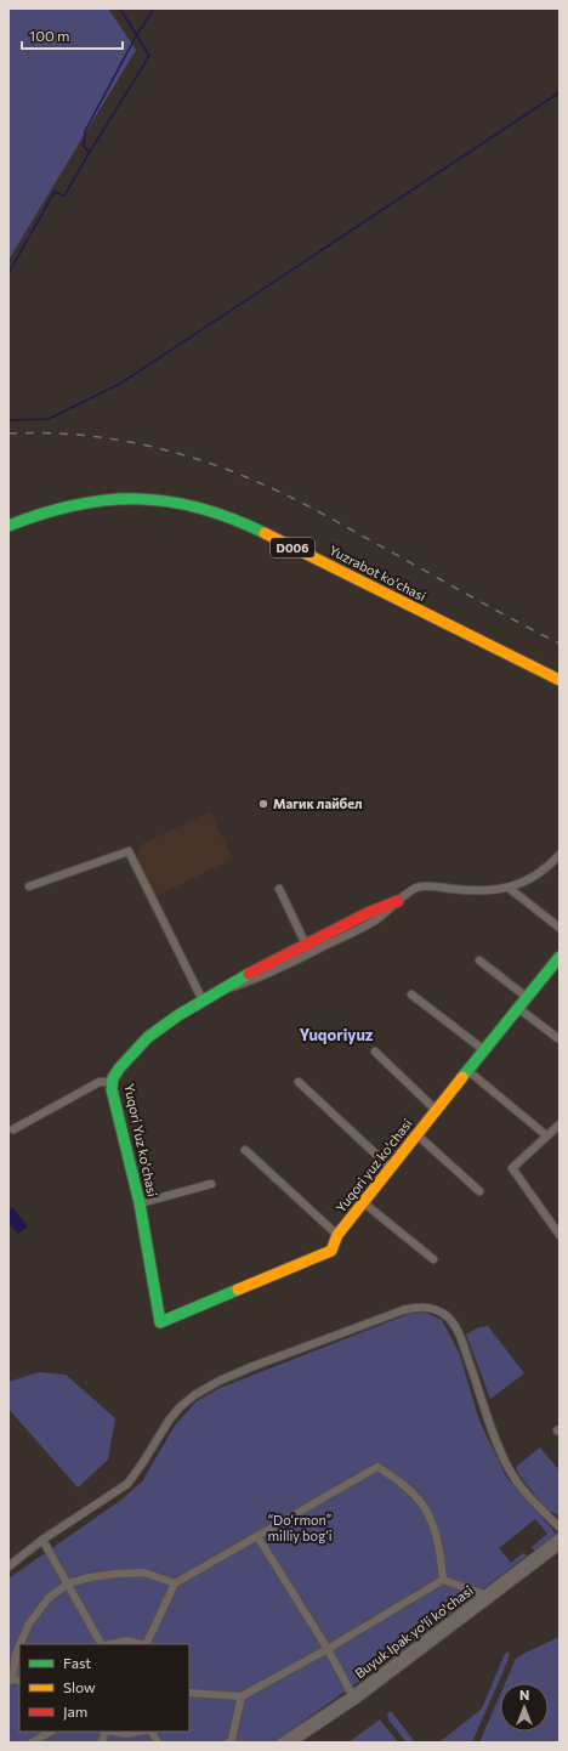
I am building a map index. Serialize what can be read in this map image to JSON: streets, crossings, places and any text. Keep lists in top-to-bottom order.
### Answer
{
  "streets": {
    "main road": [
      "D006",
      "Yuzrabot ko'chasi",
      "Yuqori Yuz ko'chasi",
      "Yuqori yuz ko'chasi"
    ],
    "street": ["Buyuk Ipak yo'li ko'chasi"]
  },
  "crossings": [
    ["Yuqori Yuz ko'chasi", "Yuqori yuz ko'chasi"]
  ],
  "districts": ["Yuqoriyuz"],
  "parks": ["“Do‘rmon” milliy bog‘i"],
  "places": ["Магик лайбел"],
  "legend": ["Fast", "Slow", "Jam"],
  "scale_bar": "100 m",
  "north": "top"
}
